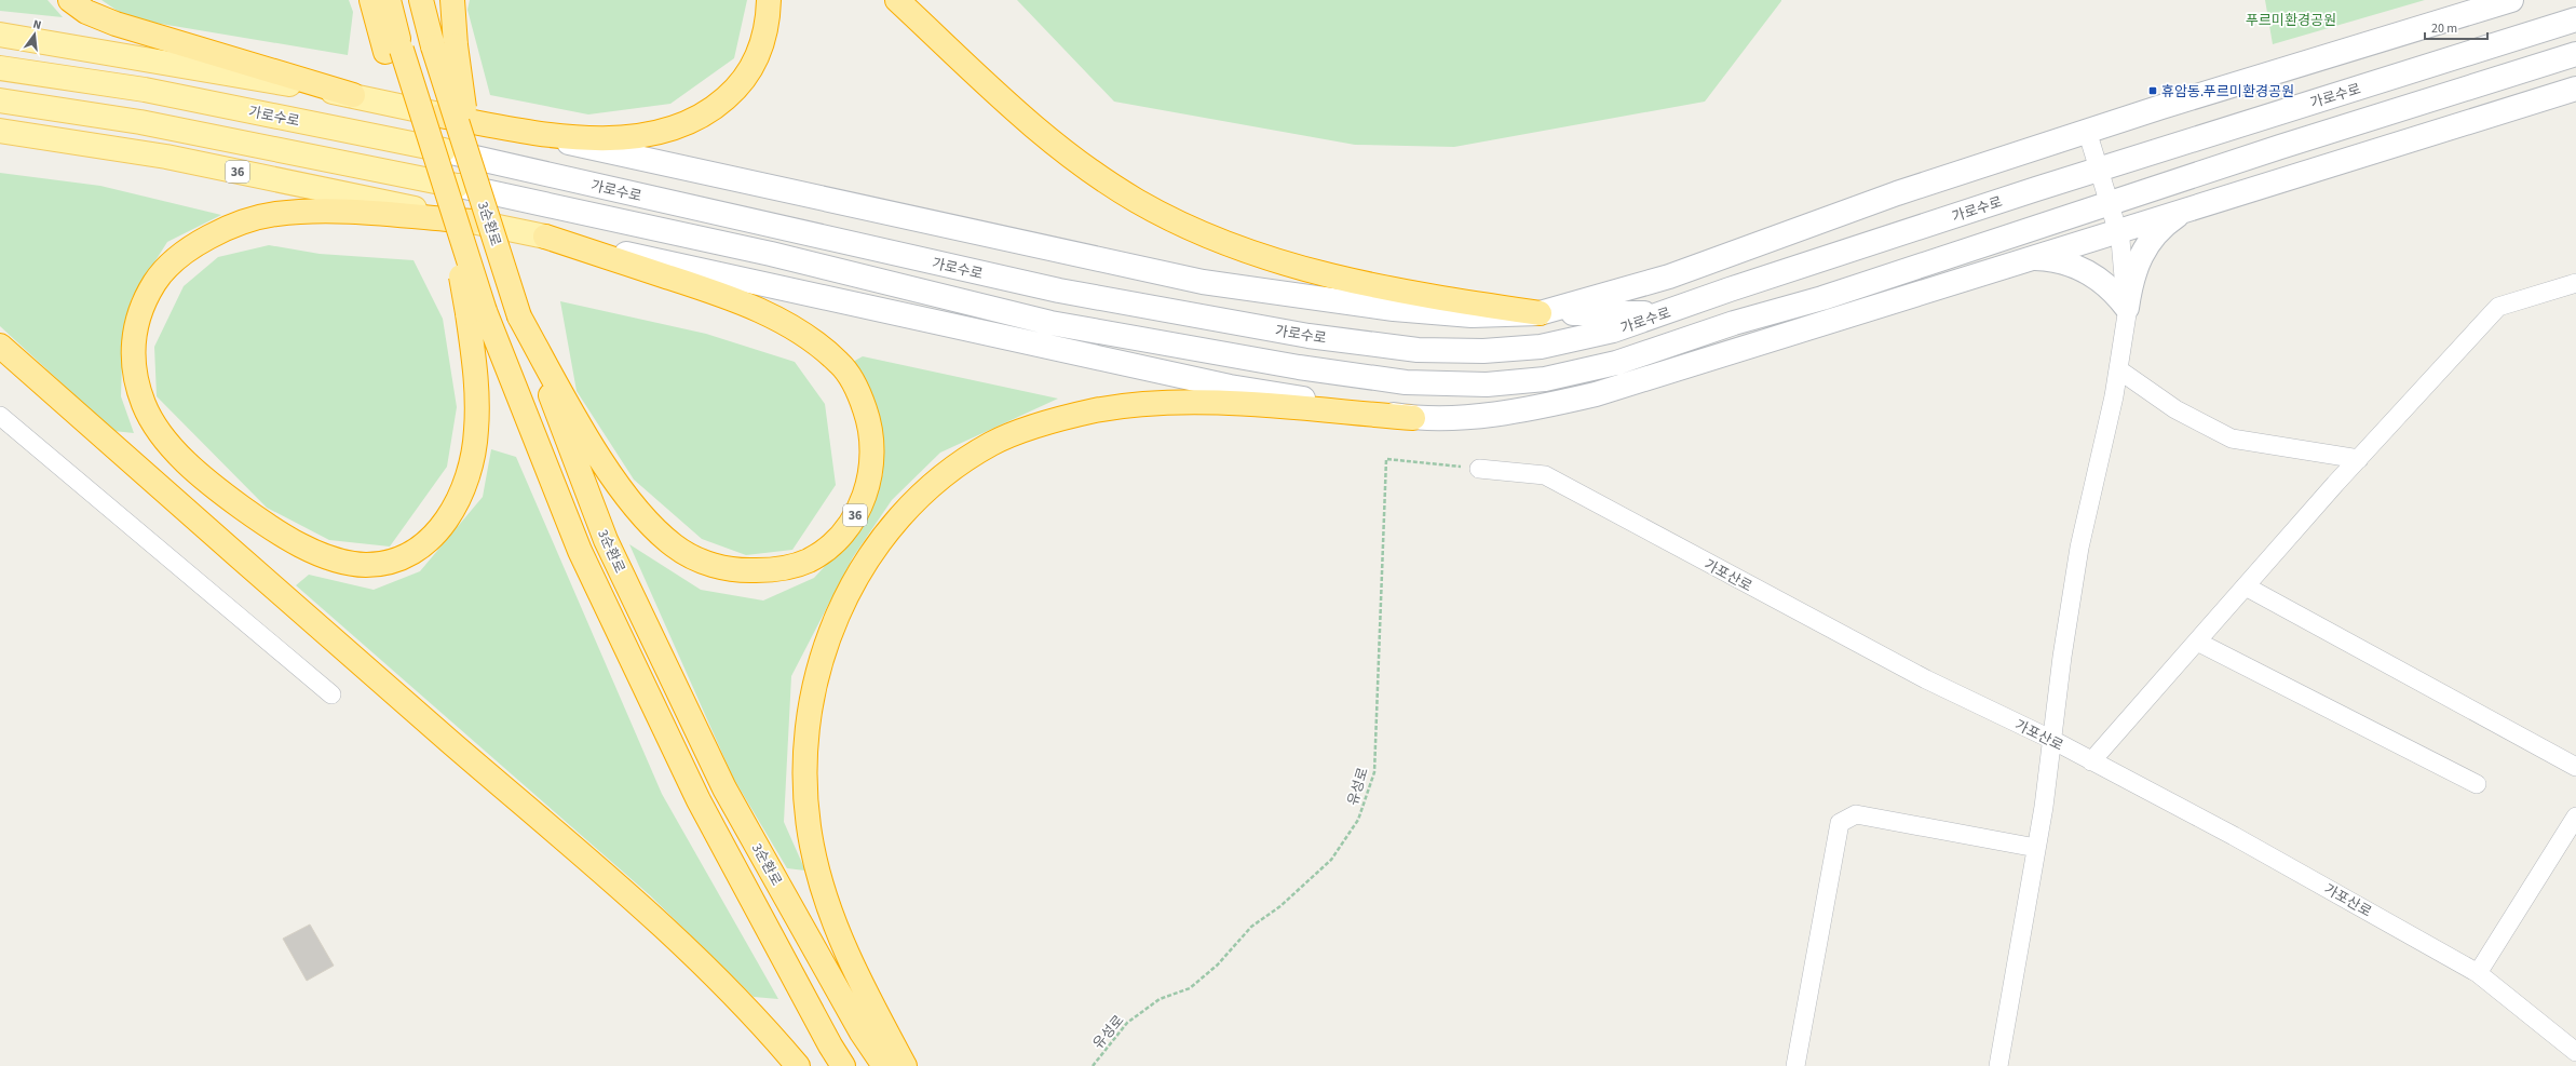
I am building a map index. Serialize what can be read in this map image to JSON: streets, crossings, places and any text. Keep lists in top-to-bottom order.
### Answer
{
  "streets": {
    "highway": ["36", "3순환로"],
    "main road": ["가로수로"],
    "street": ["가포산로"],
    "path": ["유성로"]
  },
  "crossings": [
    ["가로수로", "36"],
    ["가로수로", "3순환로"],
    ["36", "3순환로"],
    ["가포산로", "유성로"]
  ],
  "parks": ["푸르미환경공원"],
  "places": {
    "transit": ["휴암동.푸르미환경공원"]
  },
  "scale_bar": "20 m",
  "north": "top"
}
